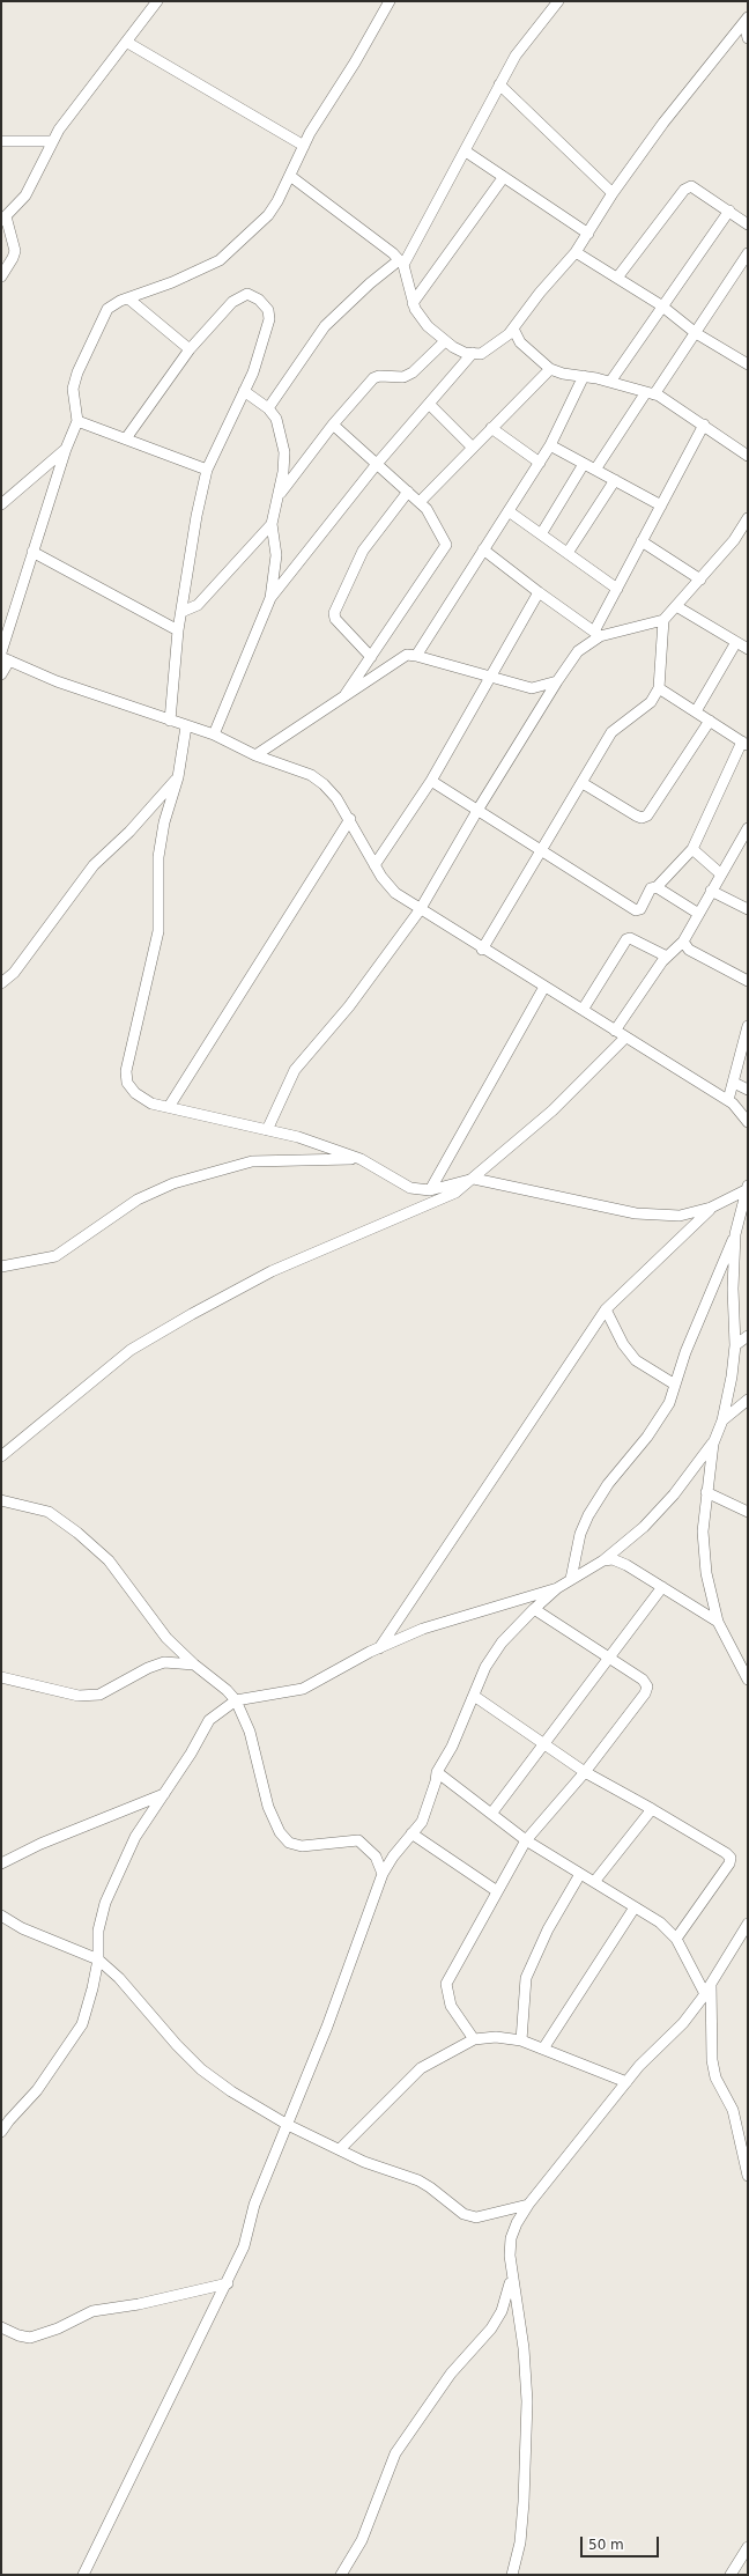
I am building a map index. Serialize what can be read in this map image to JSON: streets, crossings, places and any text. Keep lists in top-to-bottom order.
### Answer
{
  "scale_bar": "50 m"
}
